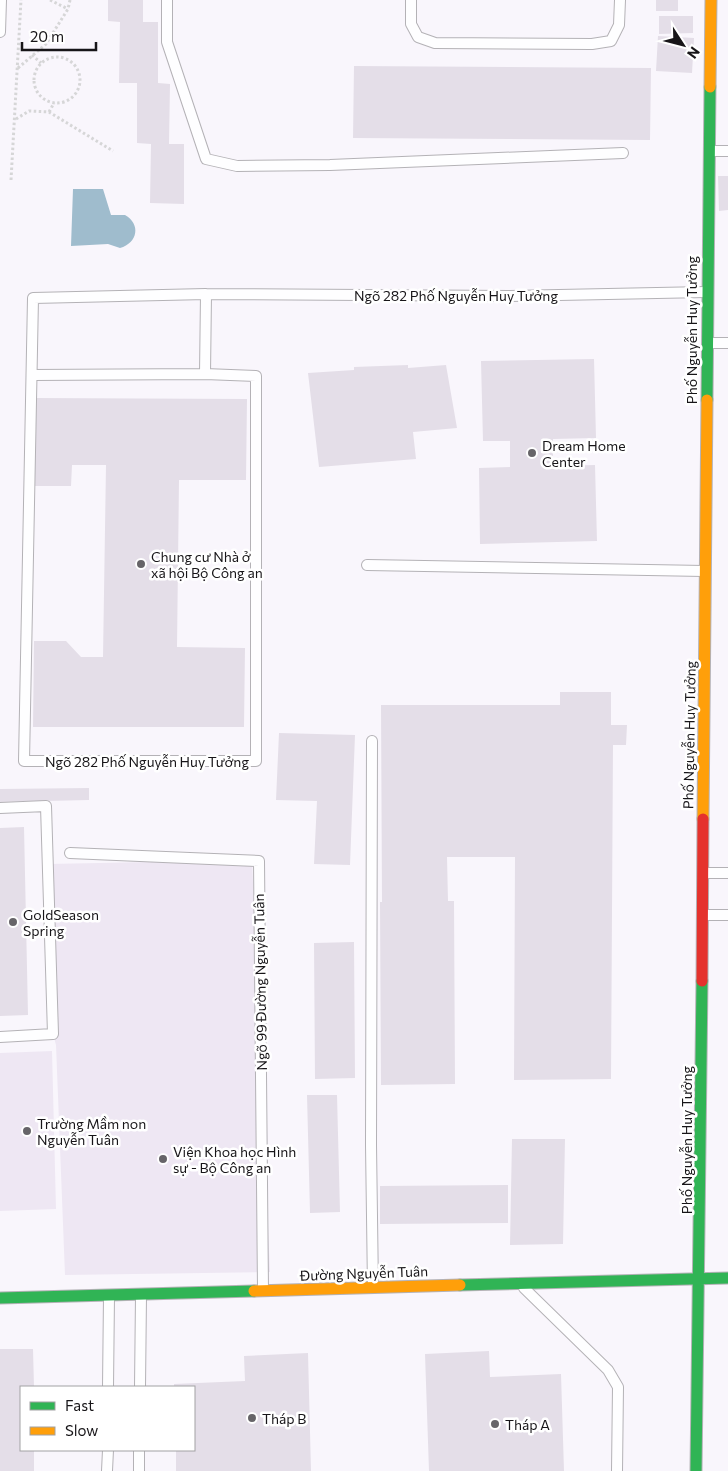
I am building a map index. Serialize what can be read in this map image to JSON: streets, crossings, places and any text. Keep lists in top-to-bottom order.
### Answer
{
  "streets": {
    "street": ["Phố Nguyễn Huy Tưởng", "Đường Nguyễn Tuân"],
    "lane": ["Ngõ 282 Phố Nguyễn Huy Tưởng", "Ngõ 99 Đường Nguyễn Tuân"]
  },
  "crossings": [
    ["Ngõ 282 Phố Nguyễn Huy Tưởng", "Phố Nguyễn Huy Tưởng"],
    ["Phố Nguyễn Huy Tưởng", "Đường Nguyễn Tuân"],
    ["Ngõ 99 Đường Nguyễn Tuân", "Đường Nguyễn Tuân"]
  ],
  "places": [
    "Dream Home Center",
    "Chung cư Nhà ở xã hội Bộ Công an",
    "GoldSeason Spring",
    "Trường Mầm non Nguyễn Tuân",
    "Viện Khoa học Hình sự - Bộ Công an",
    "Tháp B",
    "Tháp A"
  ],
  "legend": ["Fast", "Slow"],
  "scale_bar": "20 m",
  "north": "bottom right"
}
